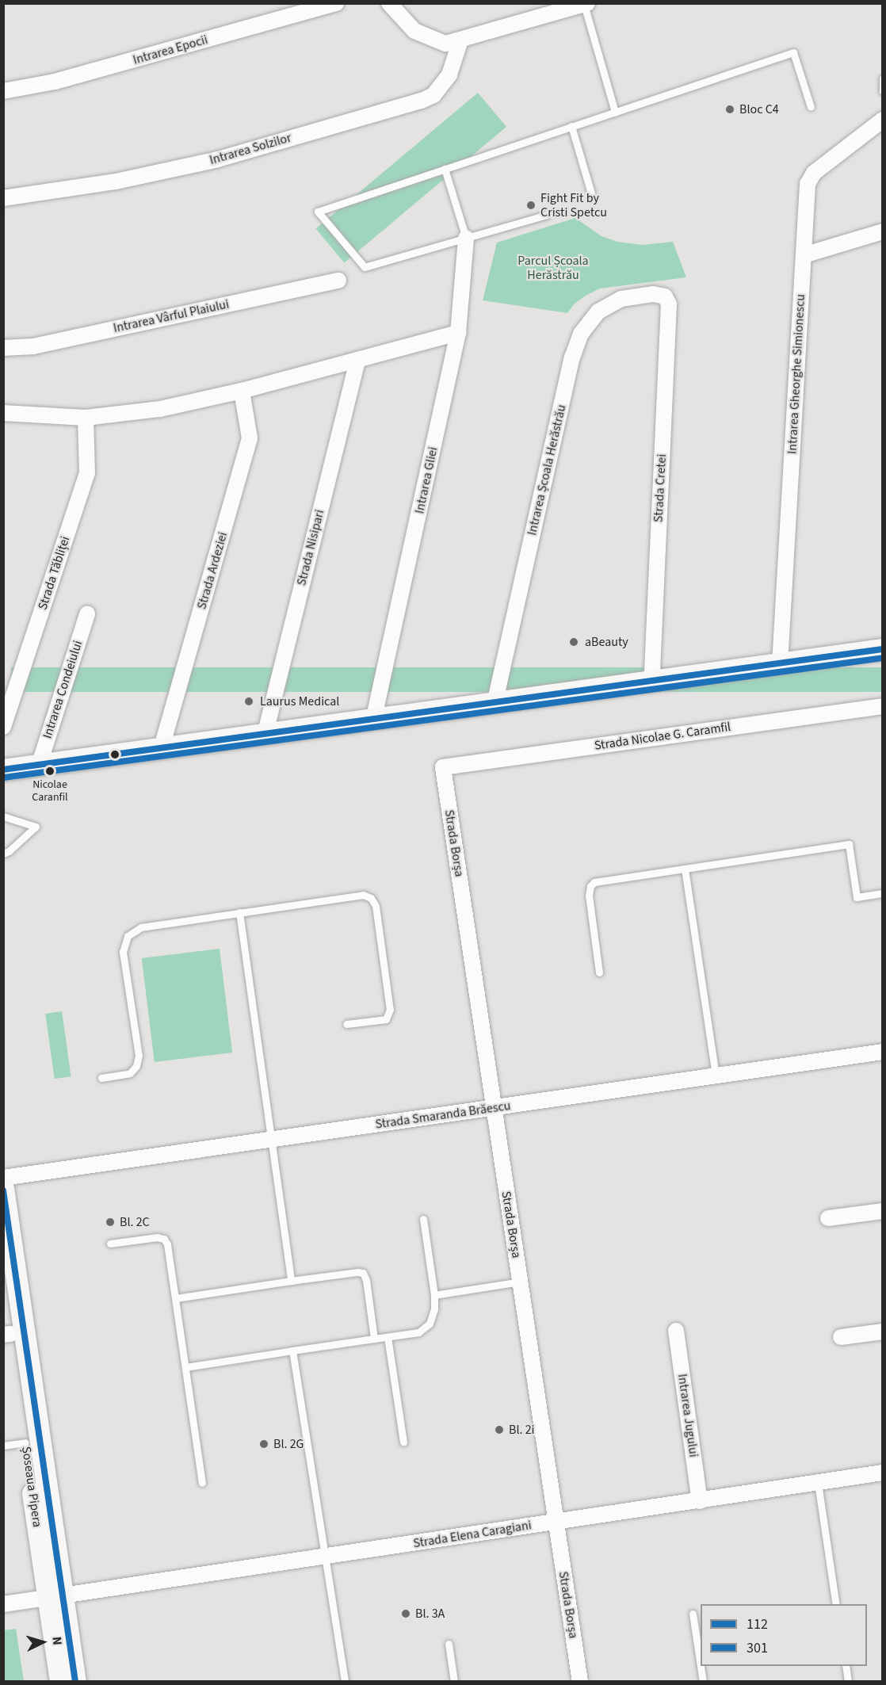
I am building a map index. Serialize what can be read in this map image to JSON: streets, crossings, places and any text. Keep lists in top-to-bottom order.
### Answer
{
  "streets": {
    "main road": ["Șoseaua Pipera"],
    "street": [
      "Intrarea Epocii",
      "Intrarea Solzilor",
      "Intrarea Vârful Plaiului",
      "Intrarea Gheorghe Simionescu",
      "Intrarea Școala Herăstrău",
      "Intrarea Gliei",
      "Strada Cretei",
      "Strada Nisipari",
      "Strada Ardeziei",
      "Strada Tăbliței",
      "Intrarea Condeiului",
      "Strada Nicolae G. Caramfil",
      "Strada Borșa",
      "Strada Smaranda Brăescu",
      "Intrarea Jugului",
      "Strada Elena Caragiani"
    ]
  },
  "crossings": [
    ["Intrarea Școala Herăstrău", "Strada Cretei"],
    ["Strada Nicolae G. Caramfil", "Strada Borșa"],
    ["Strada Borșa", "Strada Smaranda Brăescu"],
    ["Strada Borșa", "Strada Elena Caragiani"],
    ["Intrarea Jugului", "Strada Elena Caragiani"],
    ["Șoseaua Pipera", "Strada Elena Caragiani"]
  ],
  "parks": ["Parcul Școala Herăstrău"],
  "places": [
    "Bloc C4",
    "Fight Fit by Cristi Spetcu",
    "aBeauty",
    "Laurus Medical",
    "Nicolae Caranfil",
    "Bl. 2C",
    "Bl. 2i",
    "Bl. 2G",
    "Bl. 3A"
  ],
  "lines": ["transit line 112", "transit line 301"],
  "legend": ["112", "301"],
  "north": "right"
}
